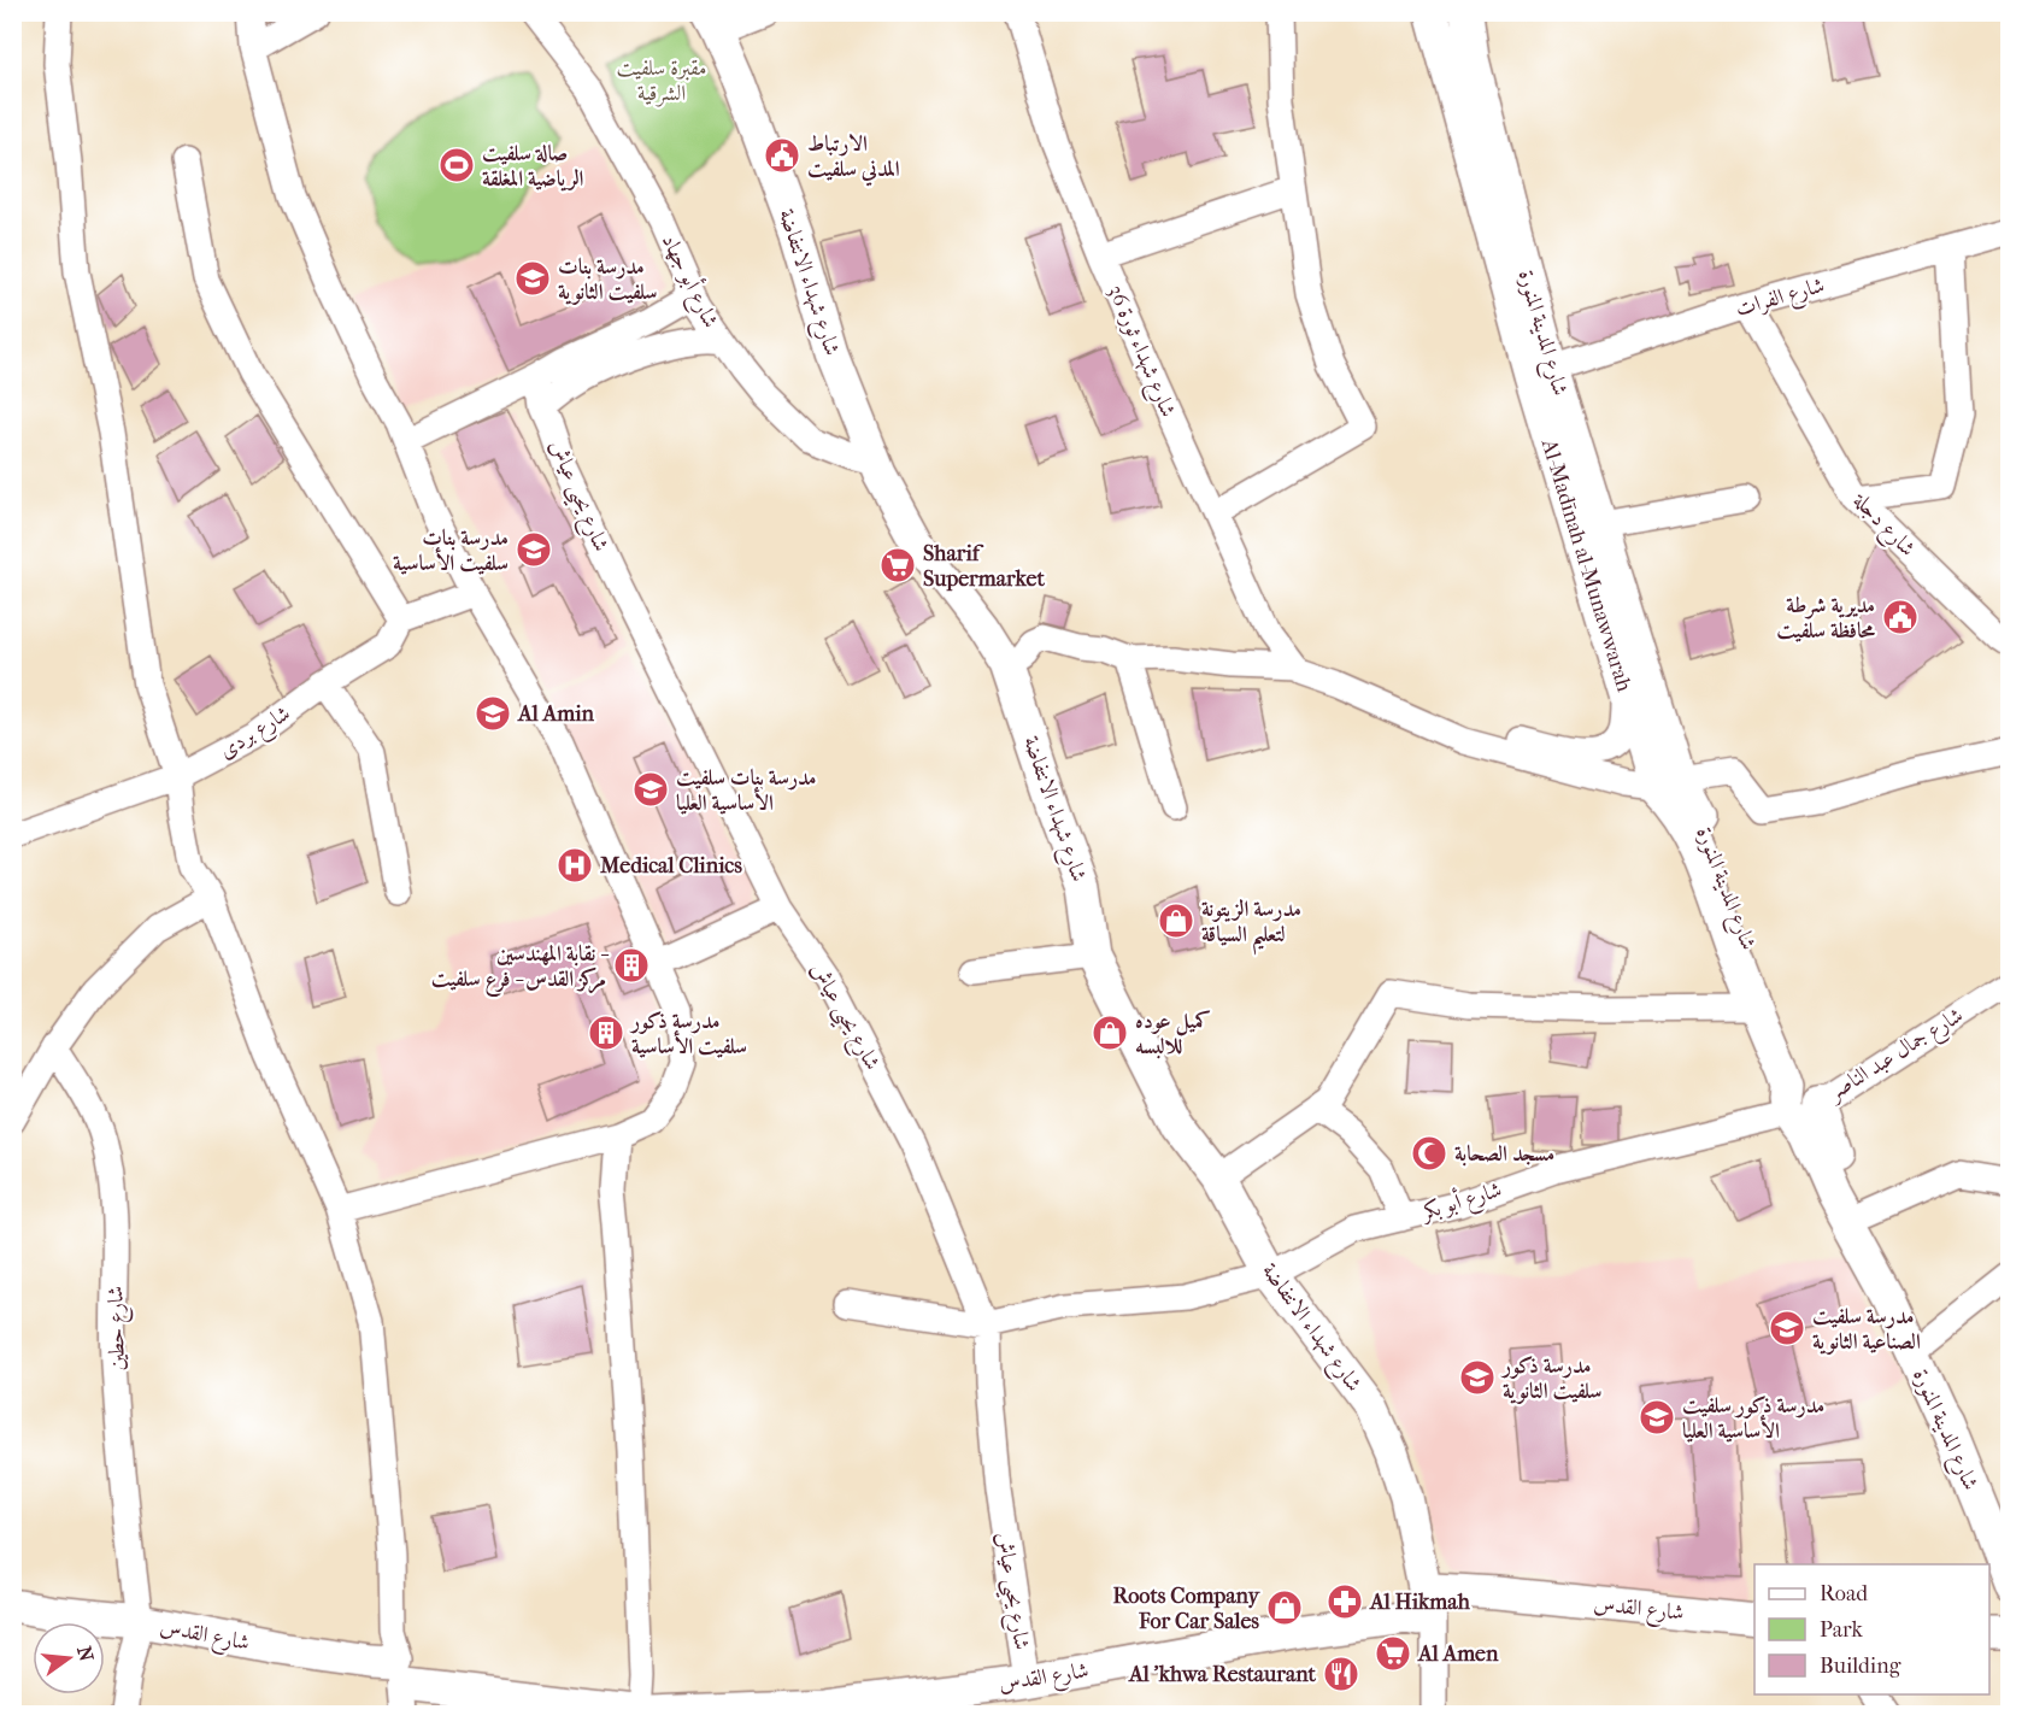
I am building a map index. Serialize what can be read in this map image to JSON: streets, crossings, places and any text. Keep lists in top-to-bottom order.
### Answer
{
  "streets": {
    "main road": [
      "شارع شهداء الانتفاضة",
      "شارع المدينة المنورة",
      "Al-Madīnah al-Munawwarah",
      "شارع القدس"
    ],
    "street": [
      "شارع أبو جهاد",
      "شارع الفرات",
      "شارع شهداء ثورة 36",
      "شارع يحيى عياش",
      "شارع دجلة",
      "شارع بردى",
      "شارع جمال عبد الناصر",
      "شارع أبو بكر",
      "شارع حطين"
    ]
  },
  "crossings": [
    ["شارع أبو جهاد", "شارع شهداء الانتفاضة"],
    ["شارع شهداء الانتفاضة", "شارع أبو بكر"],
    ["شارع شهداء الانتفاضة", "شارع القدس"],
    ["شارع الفرات", "شارع المدينة المنورة"],
    ["شارع الفرات", "شارع دجلة"],
    ["شارع المدينة المنورة", "Al-Madīnah al-Munawwarah"],
    ["شارع المدينة المنورة", "شارع جمال عبد الناصر"],
    ["شارع المدينة المنورة", "شارع أبو بكر"],
    ["شارع يحيى عياش", "شارع أبو بكر"],
    ["شارع يحيى عياش", "شارع القدس"],
    ["Al-Madīnah al-Munawwarah", "شارع جمال عبد الناصر"],
    ["Al-Madīnah al-Munawwarah", "شارع أبو بكر"],
    ["شارع جمال عبد الناصر", "شارع أبو بكر"],
    ["شارع حطين", "شارع القدس"]
  ],
  "parks": ["مقبرة سلفيت الشرقية"],
  "places": {
    "public building": ["الارتباط المدني سلفيت", "مديرية شرطة محافظة سلفيت"],
    "sports": ["صالة سلفيت الرياضية المغلقة"],
    "school or university": [
      "مدرسة بنات سلفيت الثانوية",
      "مدرسة بنات سلفيت الأساسية",
      "Al Amin",
      "مدرسة بنات سلفيت الأساسية العليا",
      "مدرسة سلفيت الصناعية الثانوية",
      "مدرسة ذكور سلفيت الثانوية",
      "مدرسة ذكور سلفيت الأساسية العليا"
    ],
    "supermarket": ["Sharif Supermarket", "Al Amen"],
    "hospital": ["Medical Clinics"],
    "shop": ["مدرسة الزيتونة لتعليم السياقة", "كميل عوده للالبسه", "Roots Company For Car Sales"],
    "building": ["نقابة المهندسين - مركز القدس - فرع سلفيت", "مدرسة ذكور سلفيت الأساسية"],
    "mosque": ["مسجد الصحابة"],
    "pharmacy": ["Al Hikmah"],
    "restaurant": ["Al 'khwa Restaurant"]
  },
  "legend": ["Road", "Park", "Building"],
  "north": "right"
}
